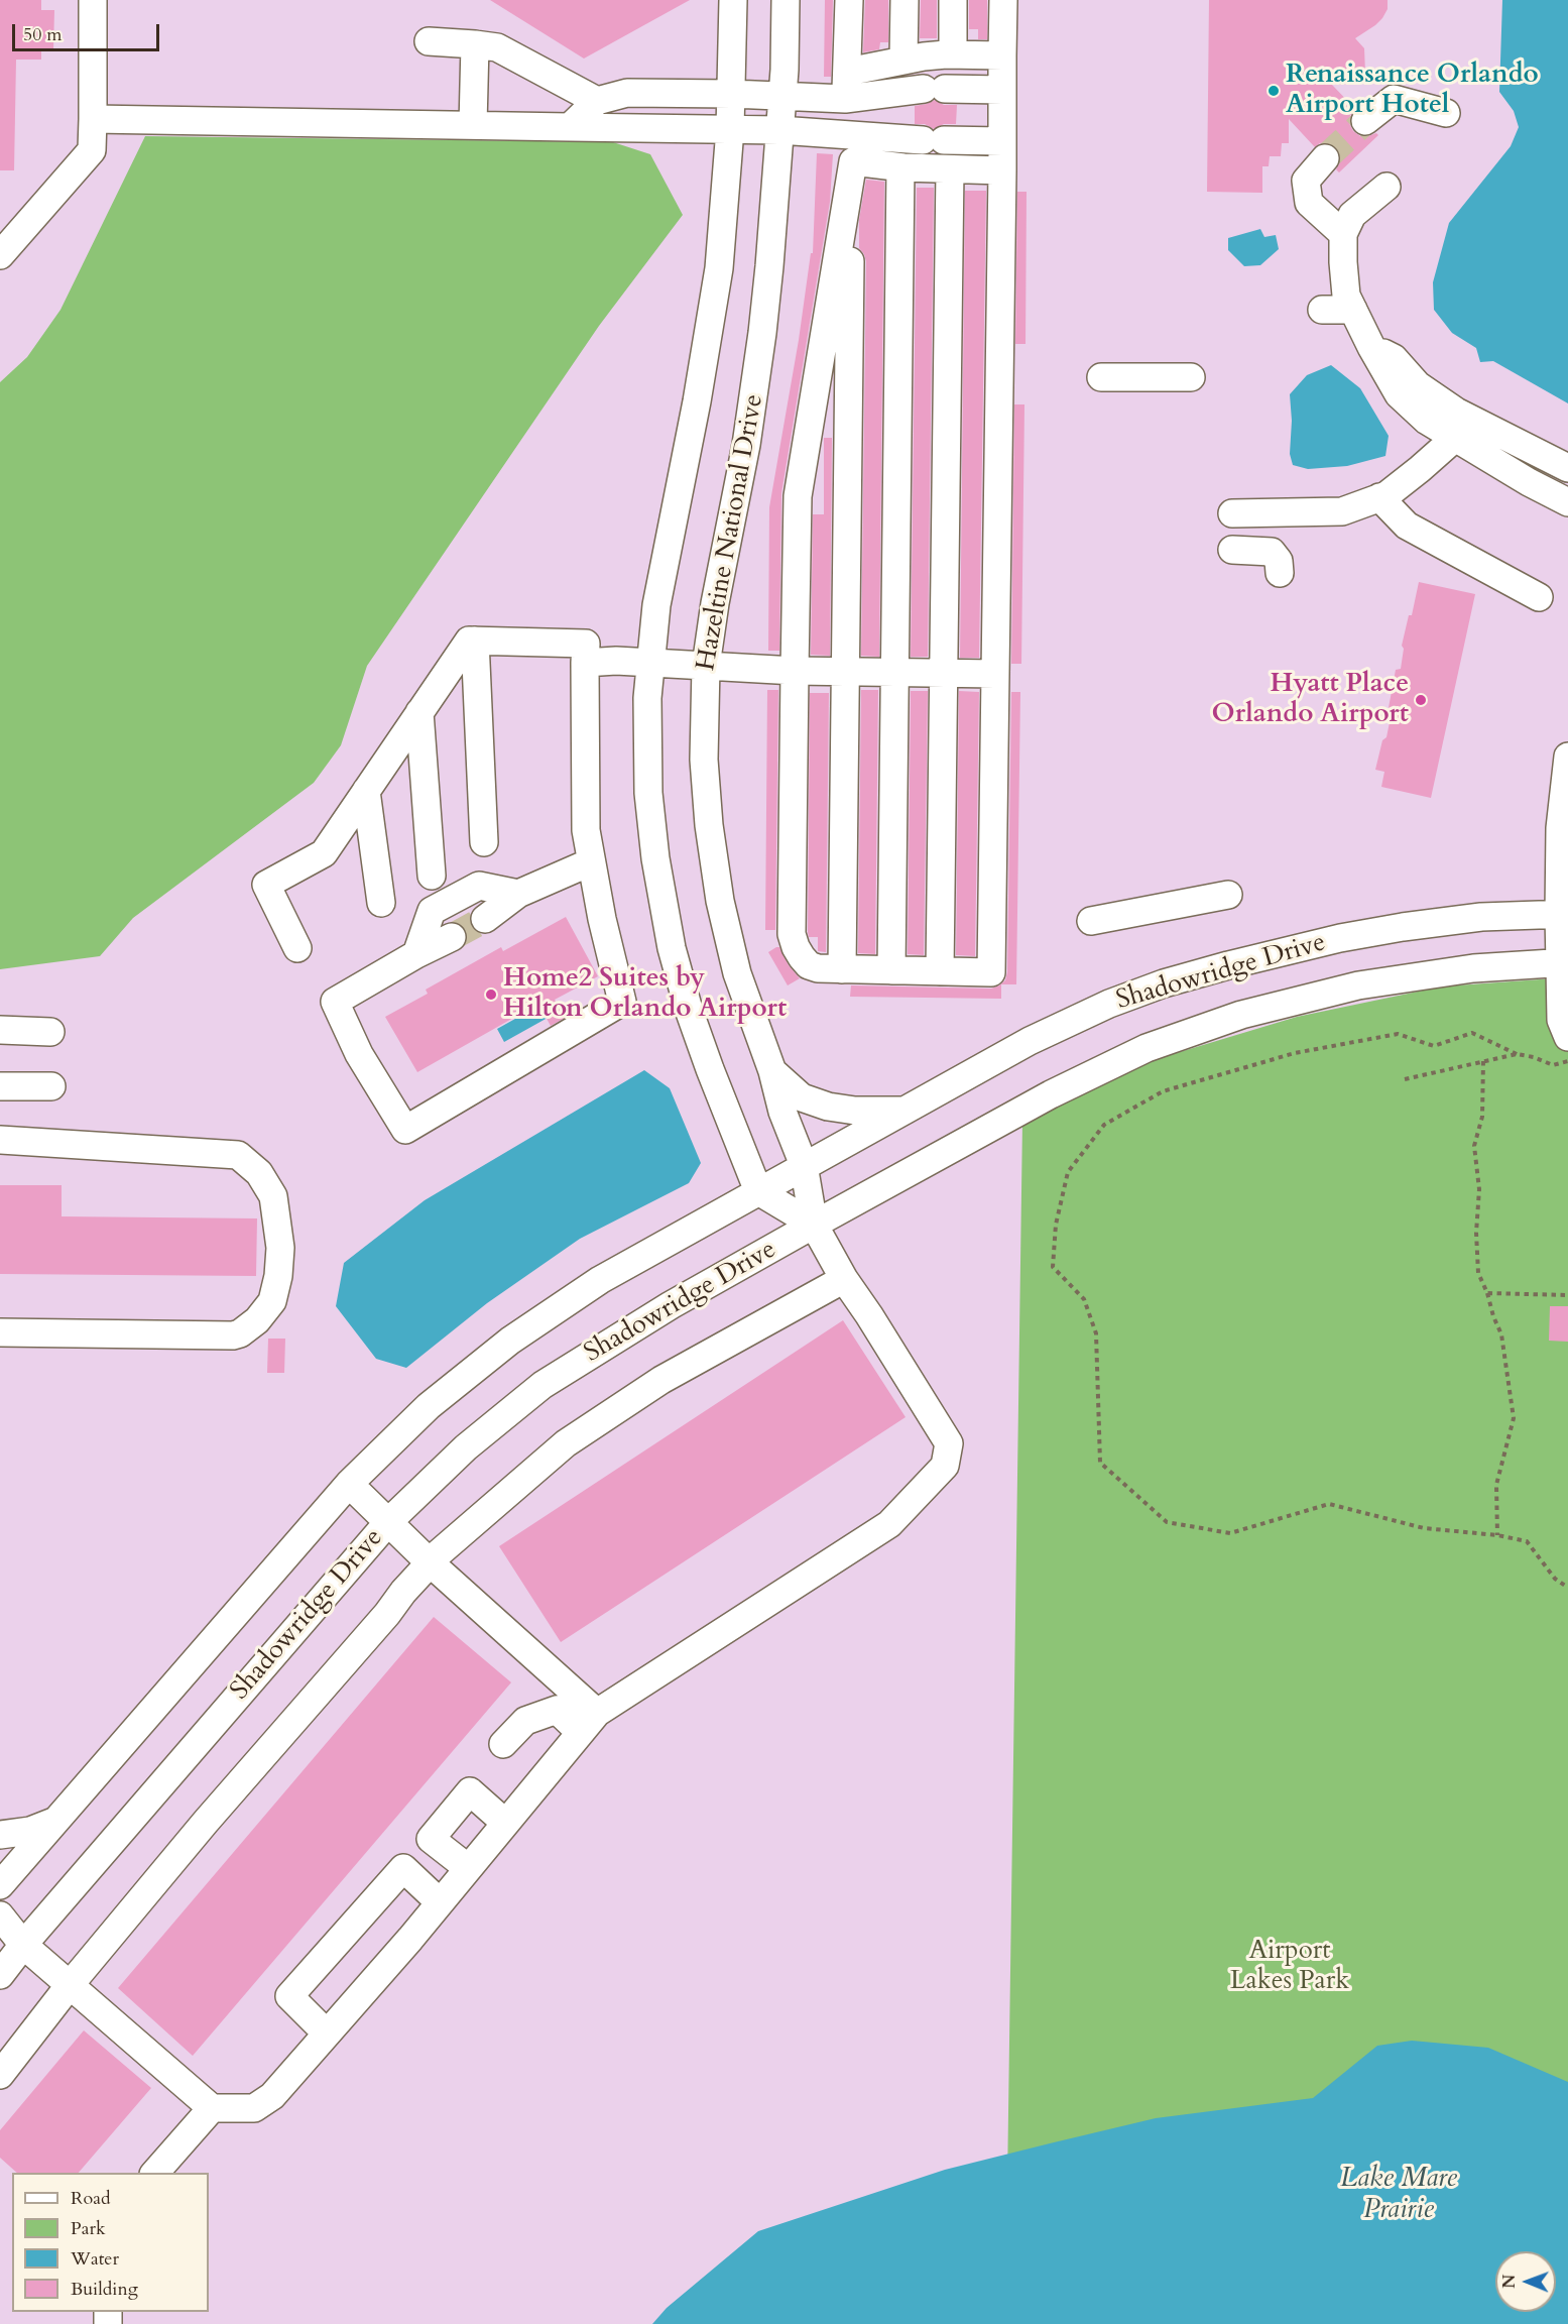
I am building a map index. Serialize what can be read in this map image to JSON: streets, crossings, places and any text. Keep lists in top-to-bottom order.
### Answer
{
  "streets": {
    "street": ["Hazeltine National Drive", "Shadowridge Drive"]
  },
  "crossings": [
    ["Hazeltine National Drive", "Shadowridge Drive"]
  ],
  "water": ["Lake Mare Prairie"],
  "parks": ["Airport Lakes Park"],
  "places": ["Renaissance Orlando Airport Hotel", "Hyatt Place Orlando Airport", "Home2 Suites by Hilton Orlando Airport"],
  "legend": [
    "Road",
    "Park",
    "Water",
    "Building"
  ],
  "scale_bar": "50 m",
  "north": "left"
}
